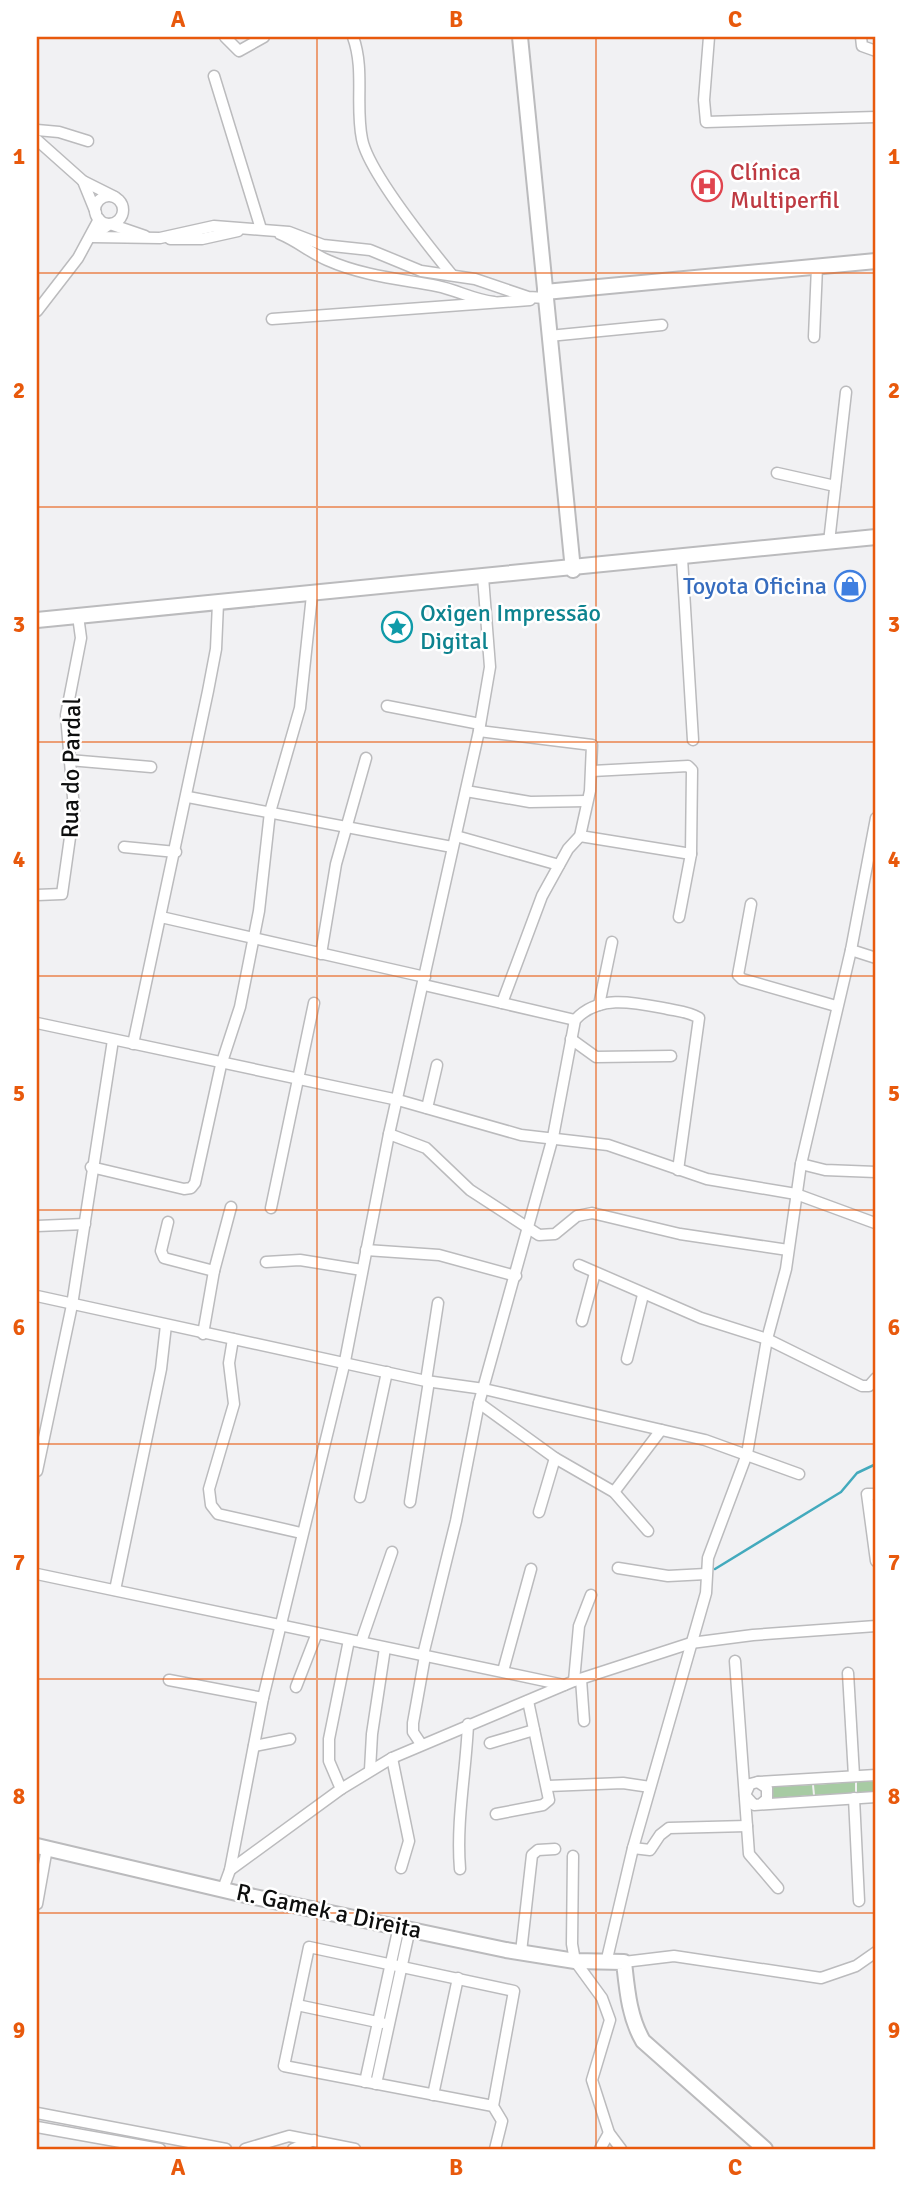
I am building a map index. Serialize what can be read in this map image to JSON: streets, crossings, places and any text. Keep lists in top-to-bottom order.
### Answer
{
  "streets": {
    "main road": ["R. Gamek a Direita"],
    "street": ["Rua do Pardal"]
  },
  "places": {
    "hospital": ["Clínica Multiperfil"],
    "shop": ["Toyota Oficina"],
    "place": ["Oxigen Impressão Digital"]
  },
  "grid": {
    "columns": ["A", "B", "C"],
    "rows": [
      "1",
      "2",
      "3",
      "4",
      "5",
      "6",
      "7",
      "8",
      "9"
    ]
  }
}
